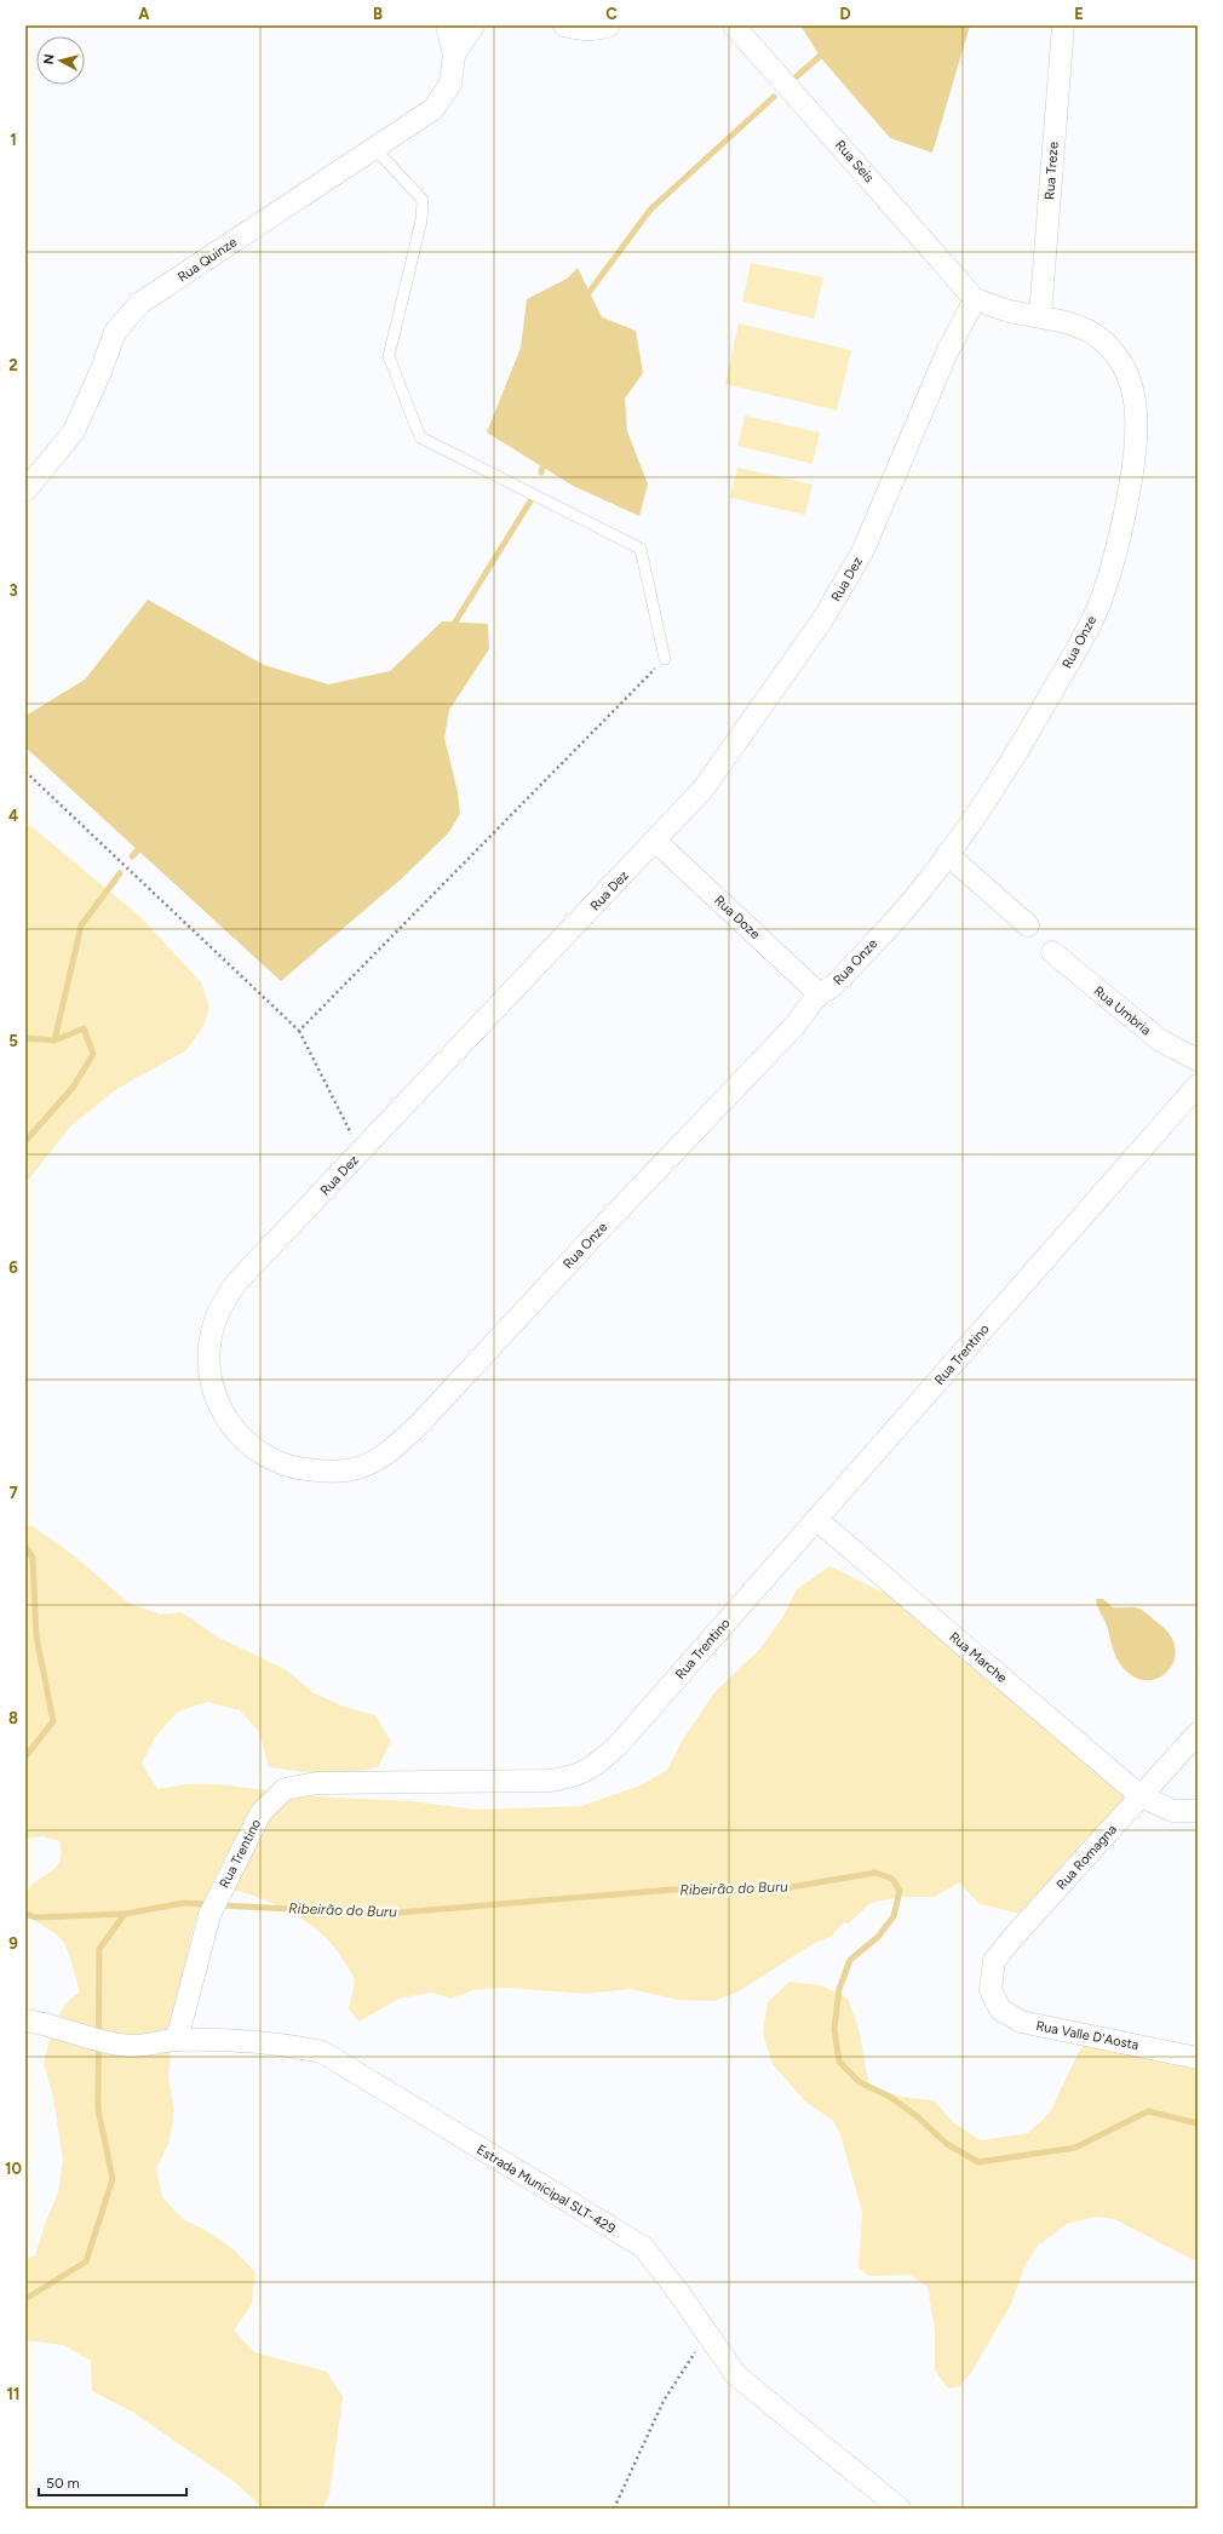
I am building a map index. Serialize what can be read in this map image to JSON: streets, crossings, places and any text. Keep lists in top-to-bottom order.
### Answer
{
  "streets": {
    "street": [
      "Rua Seis",
      "Rua Treze",
      "Rua Quinze",
      "Rua Dez",
      "Rua Onze",
      "Rua Doze",
      "Rua Umbria",
      "Rua Trentino",
      "Rua Marche",
      "Rua Romagna",
      "Rua Valle D'Aosta",
      "Estrada Municipal SLT-429"
    ]
  },
  "crossings": [
    ["Rua Seis", "Rua Dez"],
    ["Rua Seis", "Rua Onze"],
    ["Rua Treze", "Rua Onze"],
    ["Rua Dez", "Rua Onze"],
    ["Rua Dez", "Rua Doze"],
    ["Rua Onze", "Rua Doze"],
    ["Rua Trentino", "Rua Marche"],
    ["Rua Trentino", "Estrada Municipal SLT-429"],
    ["Rua Marche", "Rua Romagna"],
    ["Rua Romagna", "Rua Valle D'Aosta"]
  ],
  "water": ["Ribeirão do Buru"],
  "scale_bar": "50 m",
  "north": "left",
  "grid": {
    "columns": [
      "A",
      "B",
      "C",
      "D",
      "E"
    ],
    "rows": [
      "1",
      "2",
      "3",
      "4",
      "5",
      "6",
      "7",
      "8",
      "9",
      "10",
      "11"
    ]
  }
}
